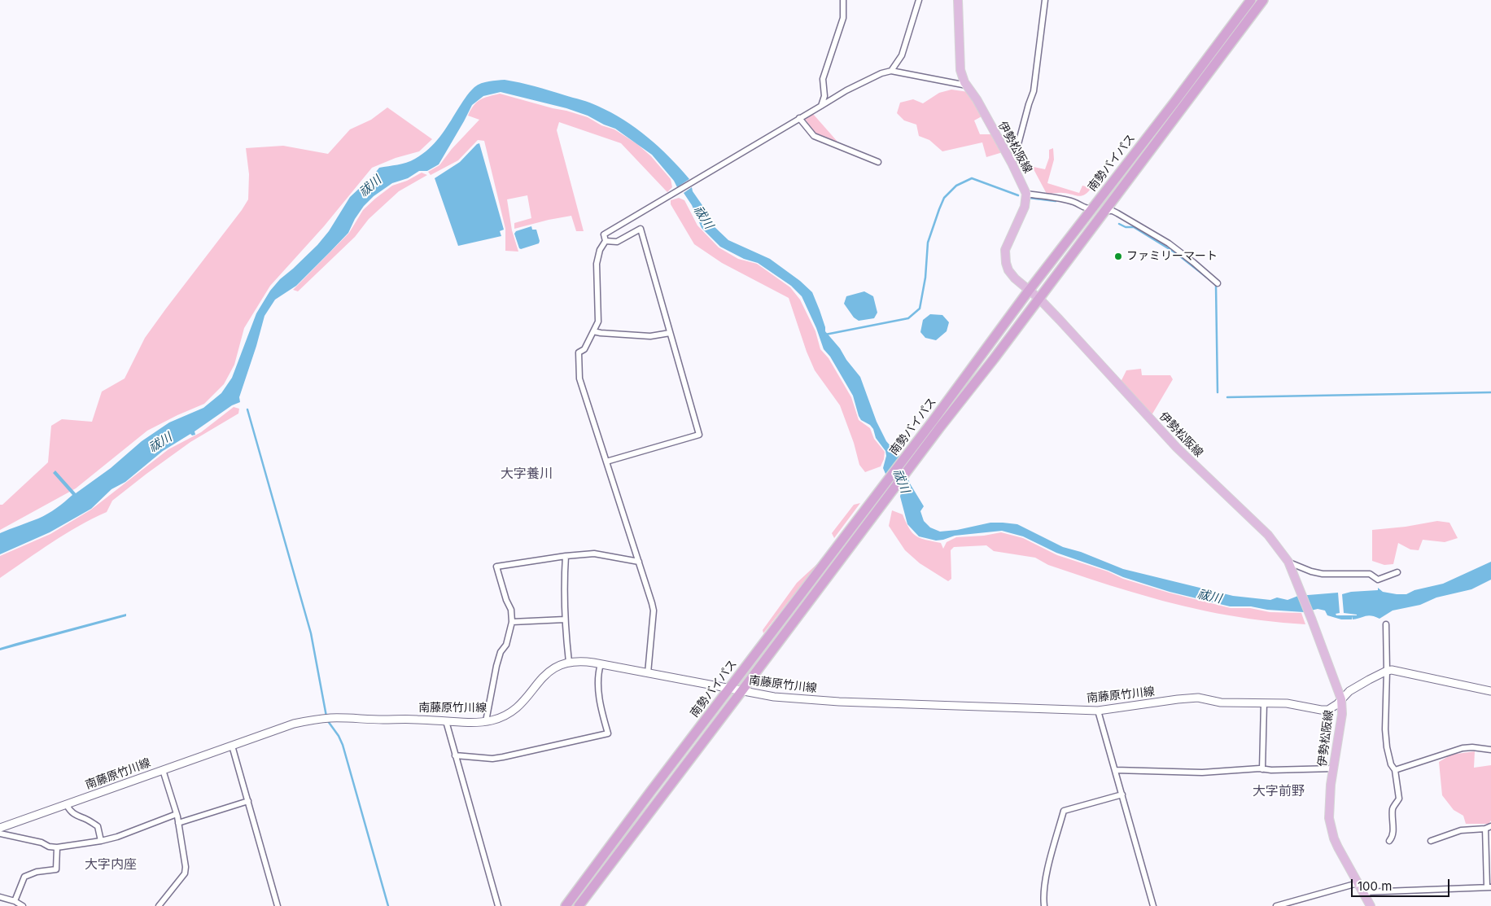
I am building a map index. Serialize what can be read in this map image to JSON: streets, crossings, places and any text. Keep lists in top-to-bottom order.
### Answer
{
  "streets": {
    "highway": ["南勢バイパス"],
    "main road": ["伊勢松阪線", "南藤原竹川線"]
  },
  "crossings": [
    ["伊勢松阪線", "南勢バイパス"],
    ["伊勢松阪線", "南藤原竹川線"],
    ["南勢バイパス", "南藤原竹川線"]
  ],
  "districts": ["大字養川", "大字前野", "大字内座"],
  "water": ["祓川"],
  "places": ["ファミリーマート"],
  "scale_bar": "100 m"
}
